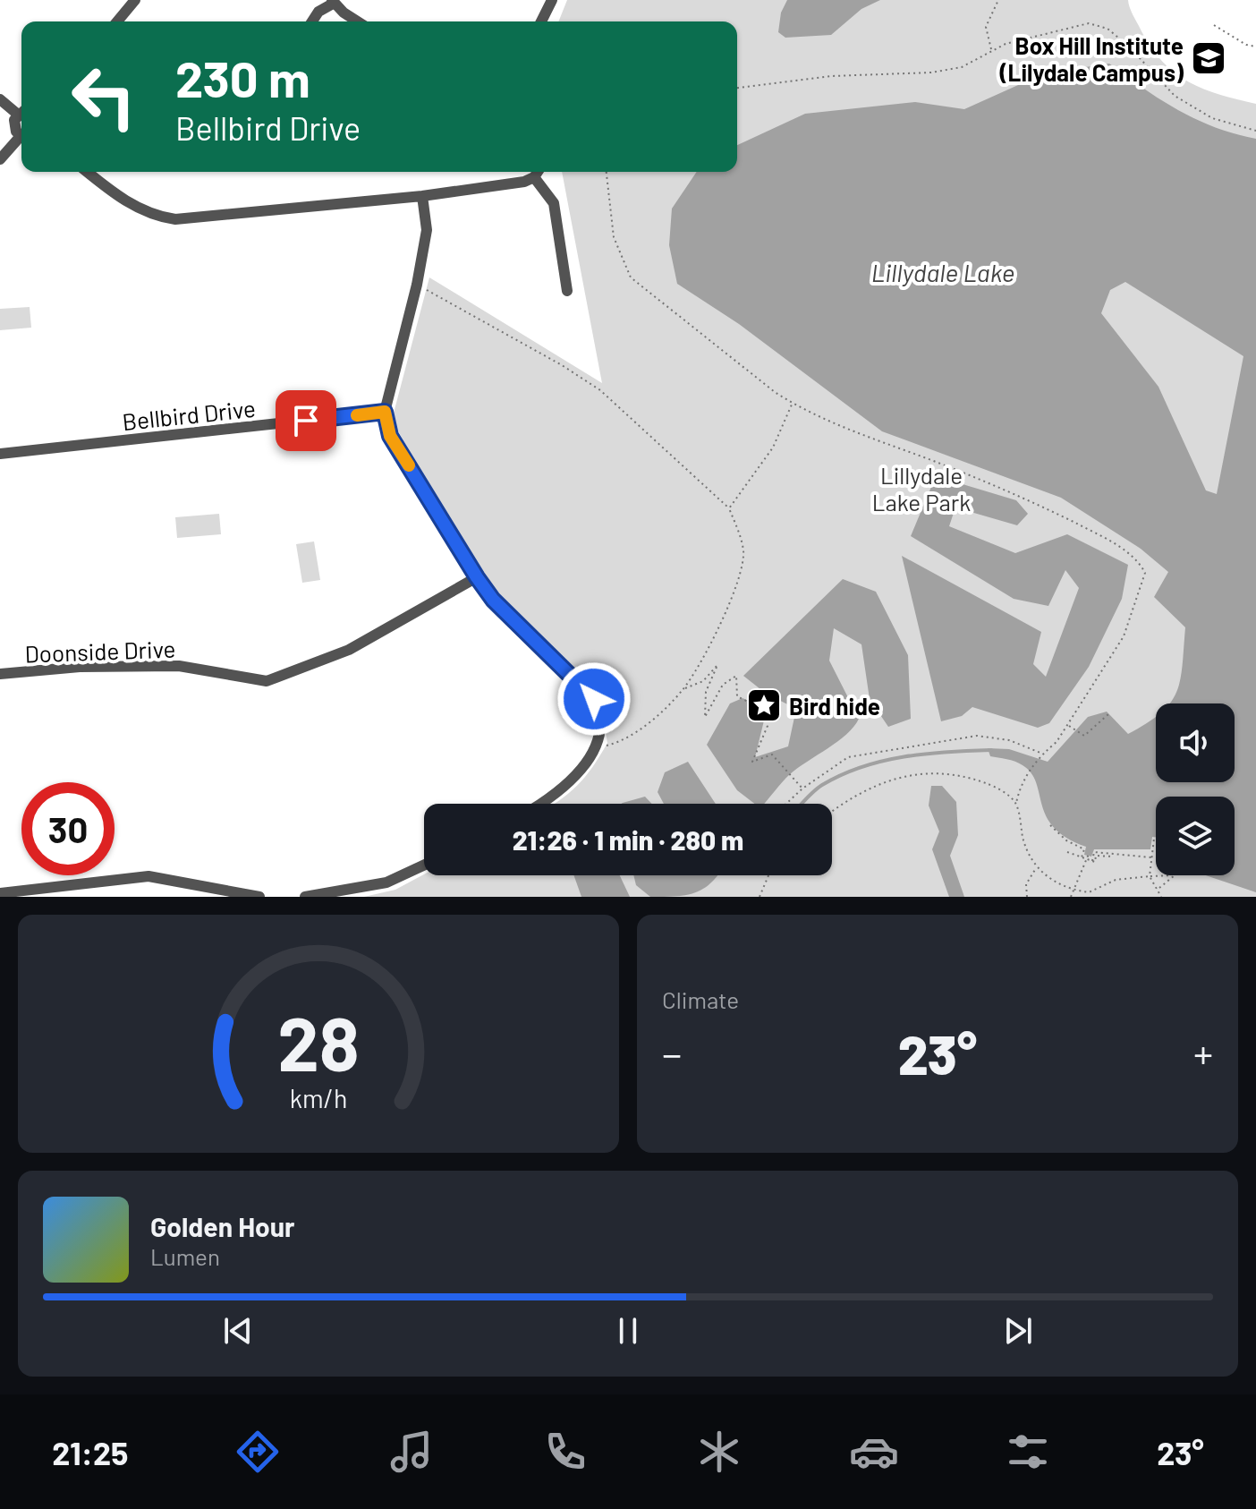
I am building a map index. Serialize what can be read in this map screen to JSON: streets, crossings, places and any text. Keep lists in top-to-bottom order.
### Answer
{
  "streets": {
    "street": ["Bellbird Drive", "Doonside Drive"]
  },
  "water": ["Lillydale Lake"],
  "parks": ["Lillydale Lake Park"],
  "places": {
    "school or university": ["Box Hill Institute (Lilydale Campus)"],
    "place": ["Bird hide"]
  },
  "page": {
    "turn": ["230 m", "Bellbird Drive"],
    "limit": "30",
    "trip": "21:26 · 1 min · 280 m",
    "tile": "Climate",
    "heat": ["−", "23°", "+"],
    "song": ["Golden Hour", "Lumen"],
    "tabs": ["21:25", "23°"],
    "gauge": ["28", "km/h"]
  }
}
